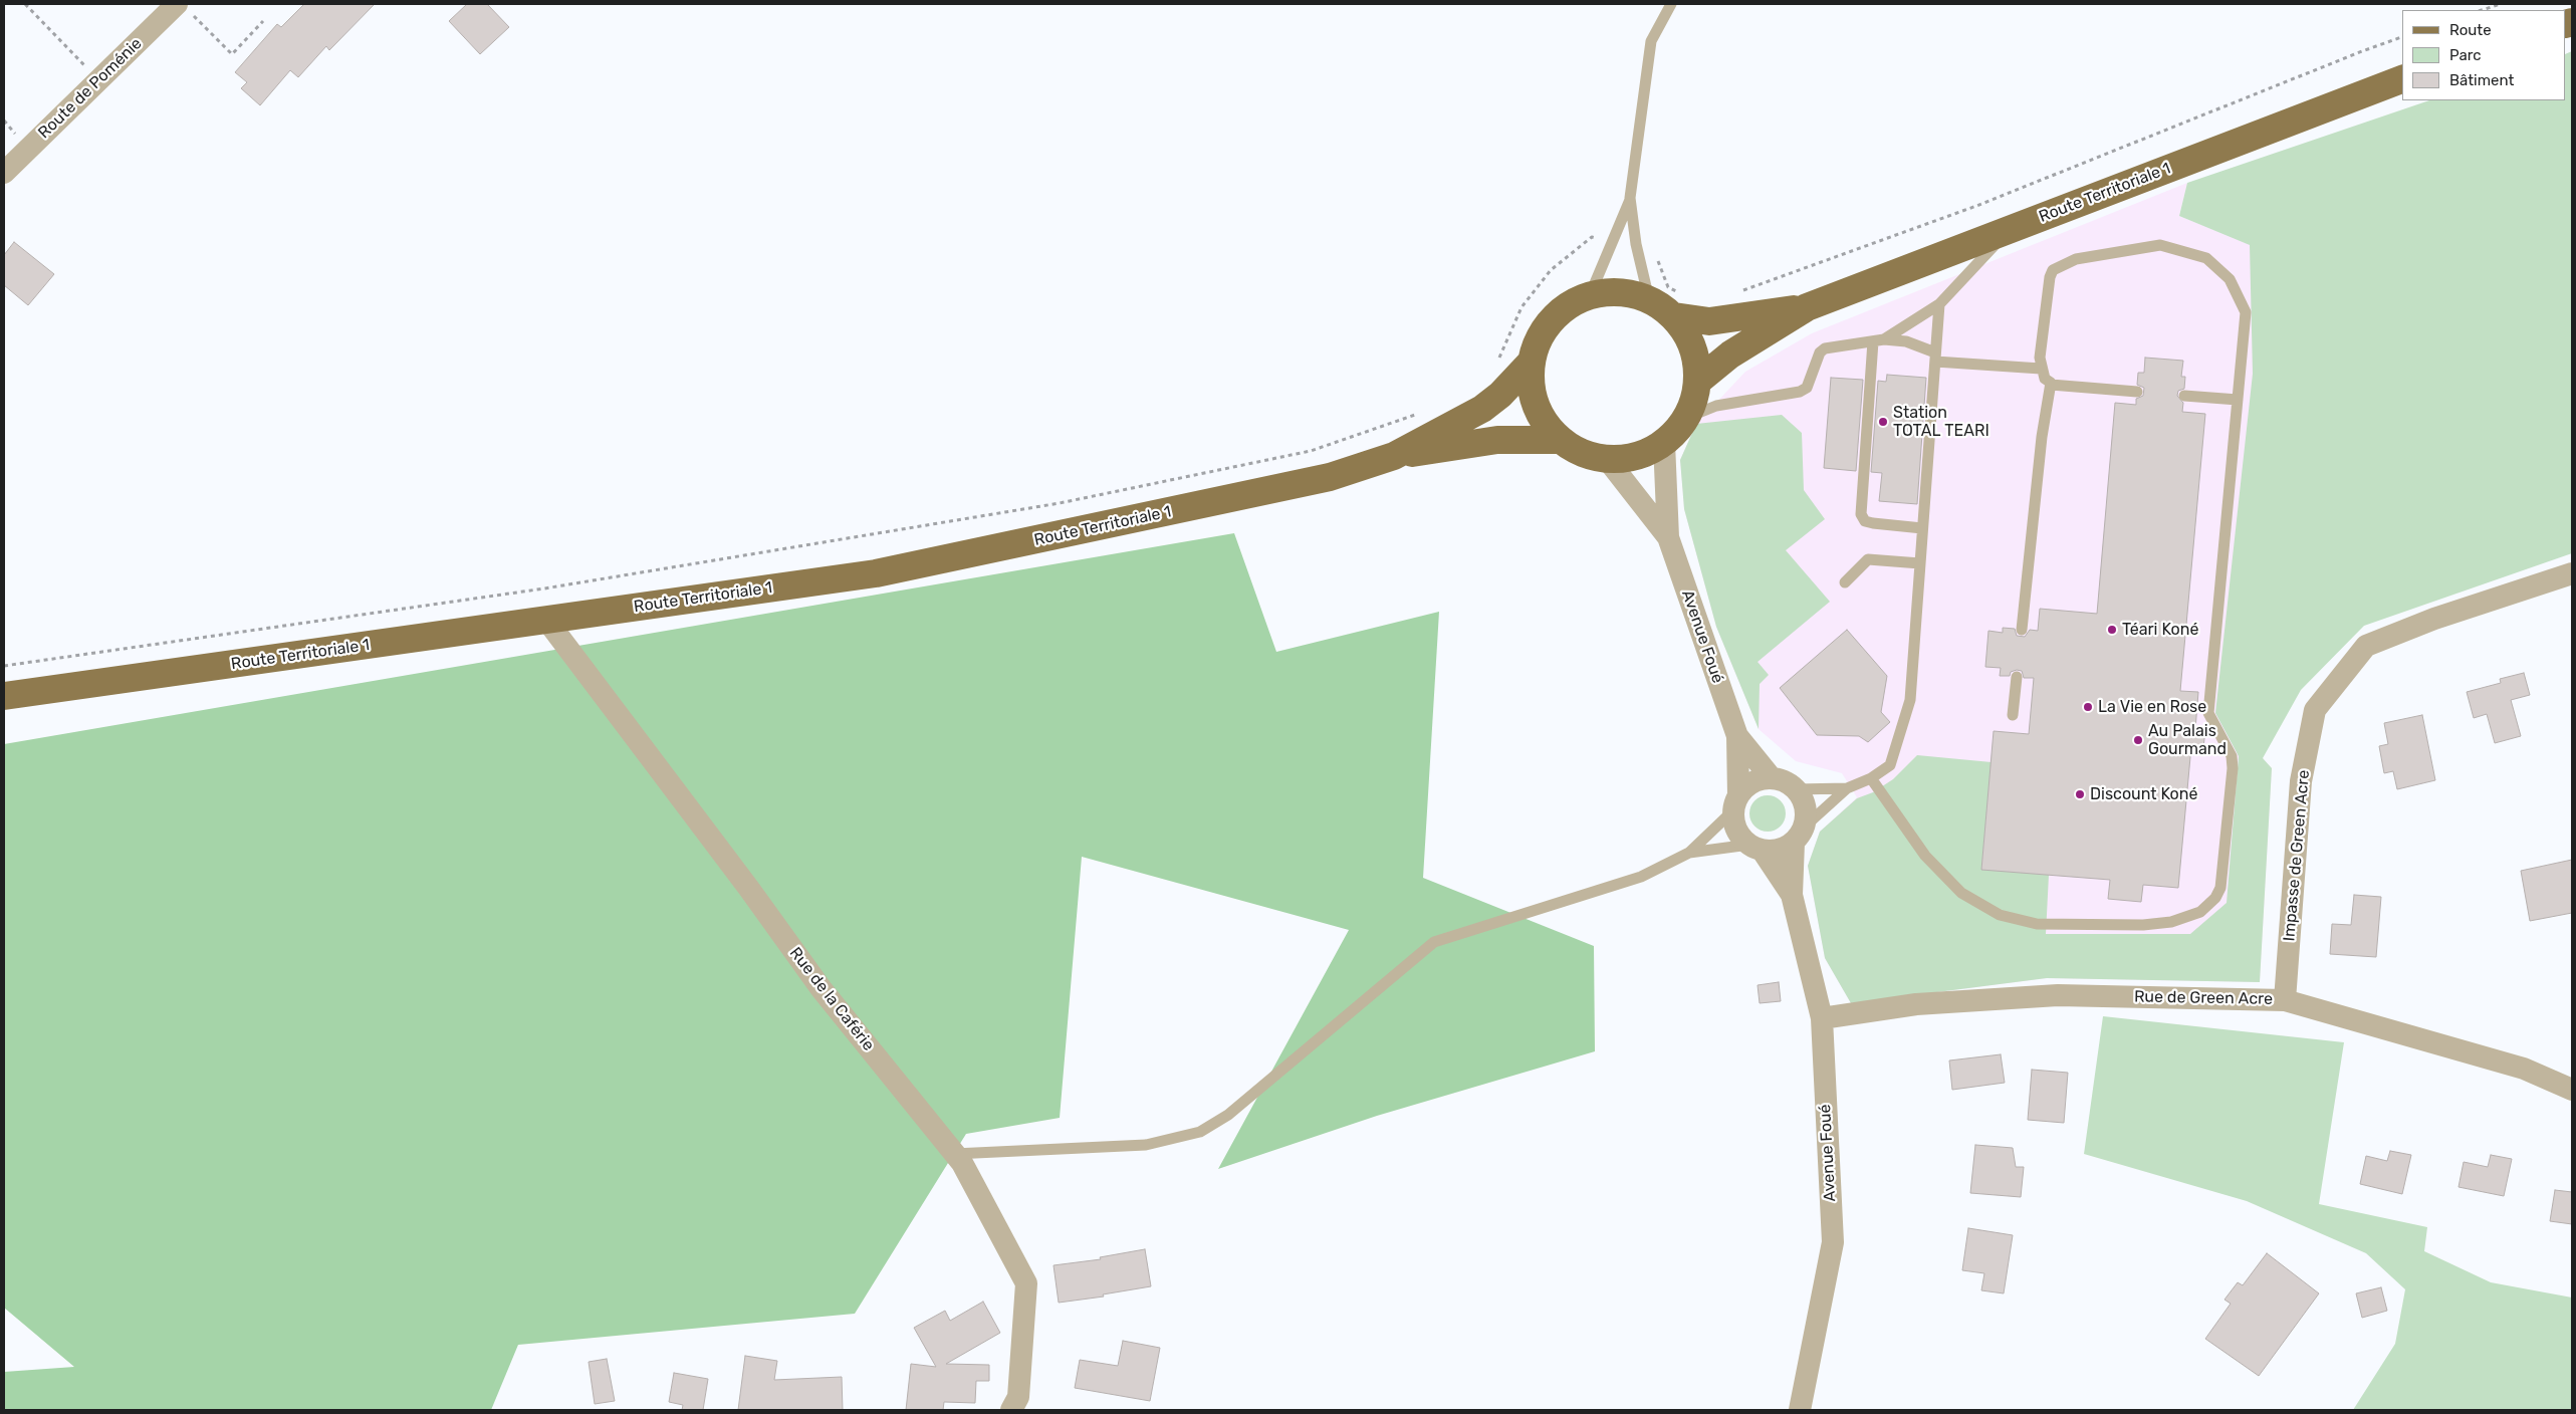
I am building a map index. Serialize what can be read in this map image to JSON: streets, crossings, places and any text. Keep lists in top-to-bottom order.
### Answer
{
  "streets": {
    "main road": ["Route Territoriale 1"],
    "street": [
      "Route de Poménie",
      "Avenue Foué",
      "Impasse de Green Acre",
      "Rue de Green Acre",
      "Rue de la Caférie"
    ]
  },
  "crossings": [
    ["Route Territoriale 1", "Avenue Foué"],
    ["Route Territoriale 1", "Rue de la Caférie"],
    ["Avenue Foué", "Rue de Green Acre"],
    ["Impasse de Green Acre", "Rue de Green Acre"]
  ],
  "places": [
    "Station TOTAL TEARI",
    "Téari Koné",
    "La Vie en Rose",
    "Au Palais Gourmand",
    "Discount Koné"
  ],
  "legend": ["Route", "Parc", "Bâtiment"]
}
